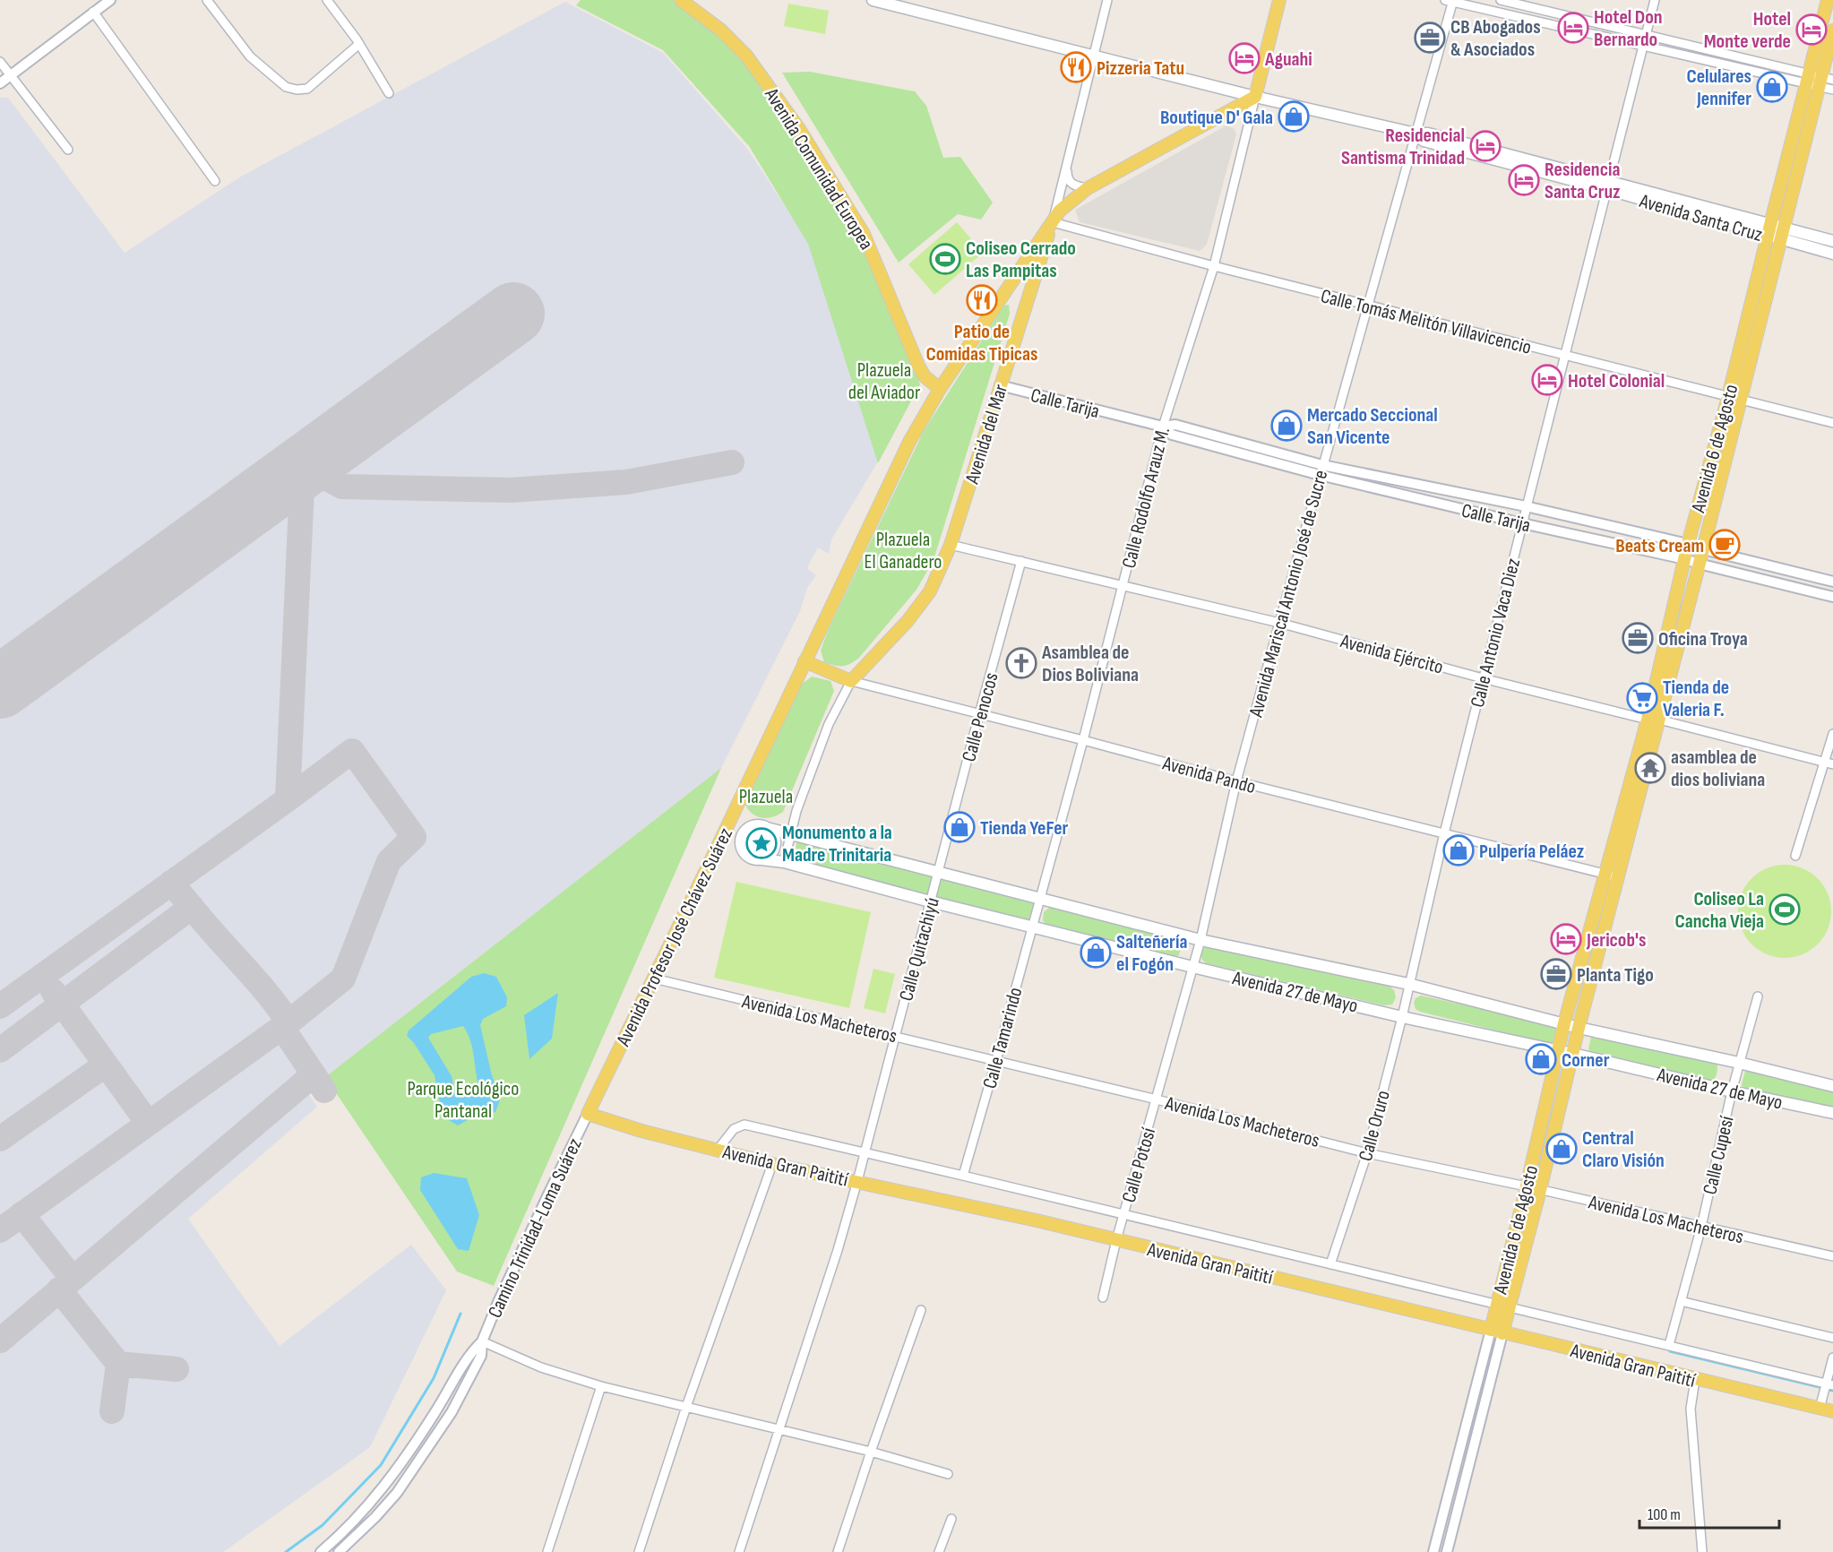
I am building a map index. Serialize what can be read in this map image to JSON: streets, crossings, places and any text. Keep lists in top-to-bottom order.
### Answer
{
  "streets": {
    "main road": [
      "Avenida Comunidad Europea",
      "Avenida Santa Cruz",
      "Avenida del Mar",
      "Avenida 6 de Agosto",
      "Avenida Pando",
      "Avenida Profesor José Chávez Suárez",
      "Avenida 27 de Mayo",
      "Avenida Gran Paitití"
    ],
    "street": [
      "Calle Tomás Melitón Villavicencio",
      "Calle Tarija",
      "Calle Rodolfo Arauz M.",
      "Avenida Mariscal Antonio José de Sucre",
      "Calle Antonio Vaca Diez",
      "Avenida Ejército",
      "Calle Penocos",
      "Calle Quitachiyú",
      "Avenida Los Macheteros",
      "Calle Tamarindo",
      "Calle Oruro",
      "Calle Cupesí",
      "Calle Potosí",
      "Camino Trinidad-Loma Suárez"
    ]
  },
  "crossings": [
    ["Avenida Comunidad Europea", "Avenida Profesor José Chávez Suárez"],
    ["Avenida Santa Cruz", "Avenida del Mar"],
    ["Avenida Santa Cruz", "Avenida 6 de Agosto"],
    ["Avenida Santa Cruz", "Calle Rodolfo Arauz M."],
    ["Avenida Santa Cruz", "Avenida Mariscal Antonio José de Sucre"],
    ["Avenida Santa Cruz", "Calle Antonio Vaca Diez"],
    ["Avenida Santa Cruz", "Avenida Profesor José Chávez Suárez"],
    ["Calle Tomás Melitón Villavicencio", "Avenida del Mar"],
    ["Calle Tomás Melitón Villavicencio", "Avenida 6 de Agosto"],
    ["Calle Tomás Melitón Villavicencio", "Calle Rodolfo Arauz M."],
    ["Calle Tomás Melitón Villavicencio", "Avenida Mariscal Antonio José de Sucre"],
    ["Calle Tomás Melitón Villavicencio", "Calle Antonio Vaca Diez"],
    ["Calle Tomás Melitón Villavicencio", "Avenida Profesor José Chávez Suárez"],
    ["Calle Tarija", "Avenida del Mar"],
    ["Calle Tarija", "Avenida 6 de Agosto"],
    ["Calle Tarija", "Calle Rodolfo Arauz M."],
    ["Calle Tarija", "Avenida Mariscal Antonio José de Sucre"],
    ["Calle Tarija", "Calle Antonio Vaca Diez"],
    ["Avenida del Mar", "Avenida Ejército"],
    ["Avenida del Mar", "Avenida Pando"],
    ["Avenida del Mar", "Avenida Profesor José Chávez Suárez"],
    ["Avenida del Mar", "Avenida 27 de Mayo"],
    ["Avenida 6 de Agosto", "Avenida Ejército"],
    ["Avenida 6 de Agosto", "Avenida Pando"],
    ["Avenida 6 de Agosto", "Avenida 27 de Mayo"],
    ["Avenida 6 de Agosto", "Avenida Los Macheteros"],
    ["Avenida 6 de Agosto", "Avenida Gran Paitití"],
    ["Calle Rodolfo Arauz M.", "Avenida Ejército"],
    ["Calle Rodolfo Arauz M.", "Avenida Pando"],
    ["Calle Rodolfo Arauz M.", "Avenida Profesor José Chávez Suárez"],
    ["Calle Rodolfo Arauz M.", "Avenida 27 de Mayo"],
    ["Calle Rodolfo Arauz M.", "Calle Tamarindo"],
    ["Avenida Mariscal Antonio José de Sucre", "Avenida Ejército"],
    ["Avenida Mariscal Antonio José de Sucre", "Avenida Pando"],
    ["Avenida Mariscal Antonio José de Sucre", "Avenida 27 de Mayo"],
    ["Avenida Mariscal Antonio José de Sucre", "Calle Potosí"],
    ["Calle Antonio Vaca Diez", "Avenida Ejército"],
    ["Calle Antonio Vaca Diez", "Avenida Pando"],
    ["Calle Antonio Vaca Diez", "Avenida 27 de Mayo"],
    ["Calle Antonio Vaca Diez", "Calle Oruro"],
    ["Avenida Ejército", "Calle Penocos"],
    ["Calle Penocos", "Avenida Pando"],
    ["Calle Penocos", "Calle Quitachiyú"],
    ["Calle Penocos", "Avenida 27 de Mayo"],
    ["Avenida Pando", "Avenida Profesor José Chávez Suárez"],
    ["Avenida Profesor José Chávez Suárez", "Avenida Los Macheteros"],
    ["Avenida Profesor José Chávez Suárez", "Avenida Gran Paitití"],
    ["Avenida Profesor José Chávez Suárez", "Camino Trinidad-Loma Suárez"],
    ["Calle Quitachiyú", "Avenida 27 de Mayo"],
    ["Calle Quitachiyú", "Avenida Los Macheteros"],
    ["Calle Quitachiyú", "Avenida Gran Paitití"],
    ["Avenida 27 de Mayo", "Calle Tamarindo"],
    ["Avenida 27 de Mayo", "Calle Oruro"],
    ["Avenida 27 de Mayo", "Calle Cupesí"],
    ["Avenida 27 de Mayo", "Calle Potosí"],
    ["Avenida Los Macheteros", "Calle Tamarindo"],
    ["Avenida Los Macheteros", "Calle Oruro"],
    ["Avenida Los Macheteros", "Calle Cupesí"],
    ["Avenida Los Macheteros", "Calle Potosí"],
    ["Avenida Gran Paitití", "Calle Potosí"],
    ["Avenida Gran Paitití", "Camino Trinidad-Loma Suárez"]
  ],
  "parks": [
    "Plazuela del Aviador",
    "Plazuela El Ganadero",
    "Plazuela",
    "Parque Ecológico Pantanal"
  ],
  "places": {
    "hotel": [
      "Hotel Don Bernardo",
      "Hotel Monte verde",
      "Aguahi",
      "Residencial Santisma Trinidad",
      "Residencia Santa Cruz",
      "Hotel Colonial",
      "Jericob's"
    ],
    "office": ["CB Abogados & Asociados", "Oficina Troya", "Planta Tigo"],
    "restaurant": ["Pizzeria Tatu", "Patio de Comidas Tipicas"],
    "shop": [
      "Celulares Jennifer",
      "Boutique D' Gala",
      "Mercado Seccional San Vicente",
      "Tienda YeFer",
      "Pulpería Peláez",
      "Salteñería el Fogón",
      "Corner",
      "Central Claro Visión"
    ],
    "sports": ["Coliseo Cerrado Las Pampitas", "Coliseo La Cancha Vieja"],
    "cafe": ["Beats Cream"],
    "church": ["Asamblea de Dios Boliviana"],
    "supermarket": ["Tienda de Valeria F."],
    "temple": ["asamblea de dios boliviana"],
    "place": ["Monumento a la Madre Trinitaria"]
  },
  "scale_bar": "100 m"
}
